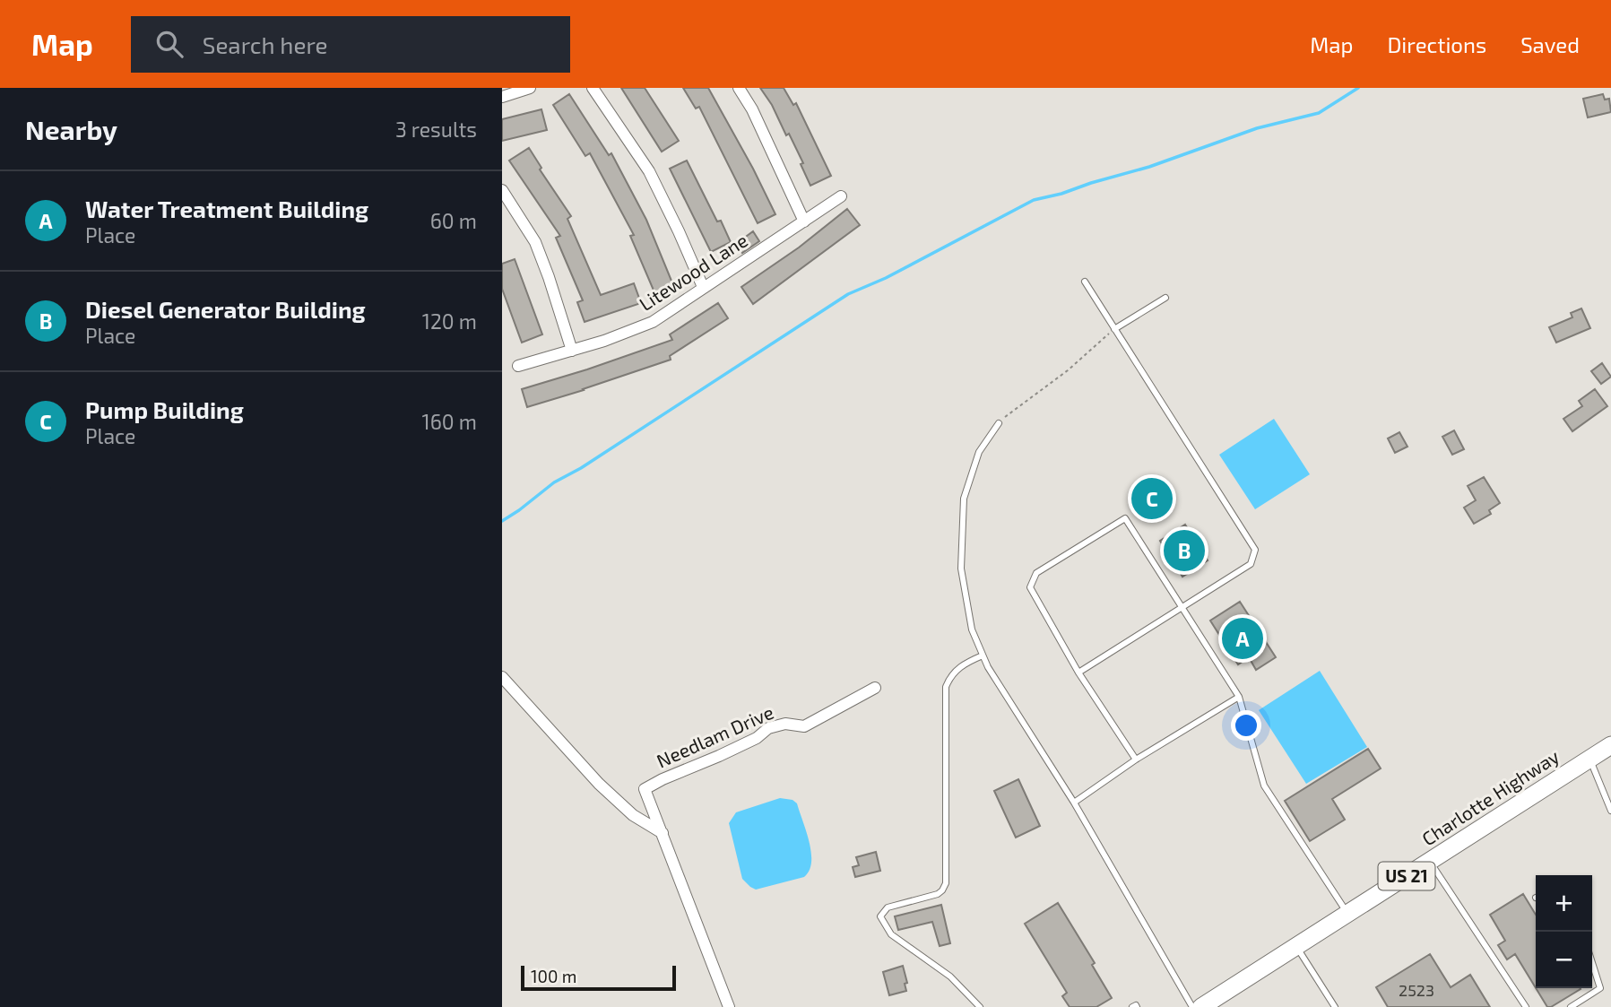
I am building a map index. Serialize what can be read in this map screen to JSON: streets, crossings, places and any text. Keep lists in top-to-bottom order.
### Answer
{
  "streets": {
    "main road": ["Charlotte Highway", "US 21"],
    "street": ["Litewood Lane", "Needlam Drive"]
  },
  "house_numbers": ["2523"],
  "scale_bar": "100 m",
  "page": {
    "header": "Map",
    "search": "Search here",
    "nav": ["Map", "Directions", "Saved"],
    "heading": ["Nearby", "3 results"],
    "list": [
      {
        "mark": "A",
        "name": "Water Treatment Building",
        "note": "Place",
        "value": "60 m"
      },
      {
        "mark": "B",
        "name": "Diesel Generator Building",
        "note": "Place",
        "value": "120 m"
      },
      {
        "mark": "C",
        "name": "Pump Building",
        "note": "Place",
        "value": "160 m"
      }
    ],
    "pins": ["C", "B", "A"],
    "map_buttons": ["+", "−"],
    "scale": "100 m"
  }
}
